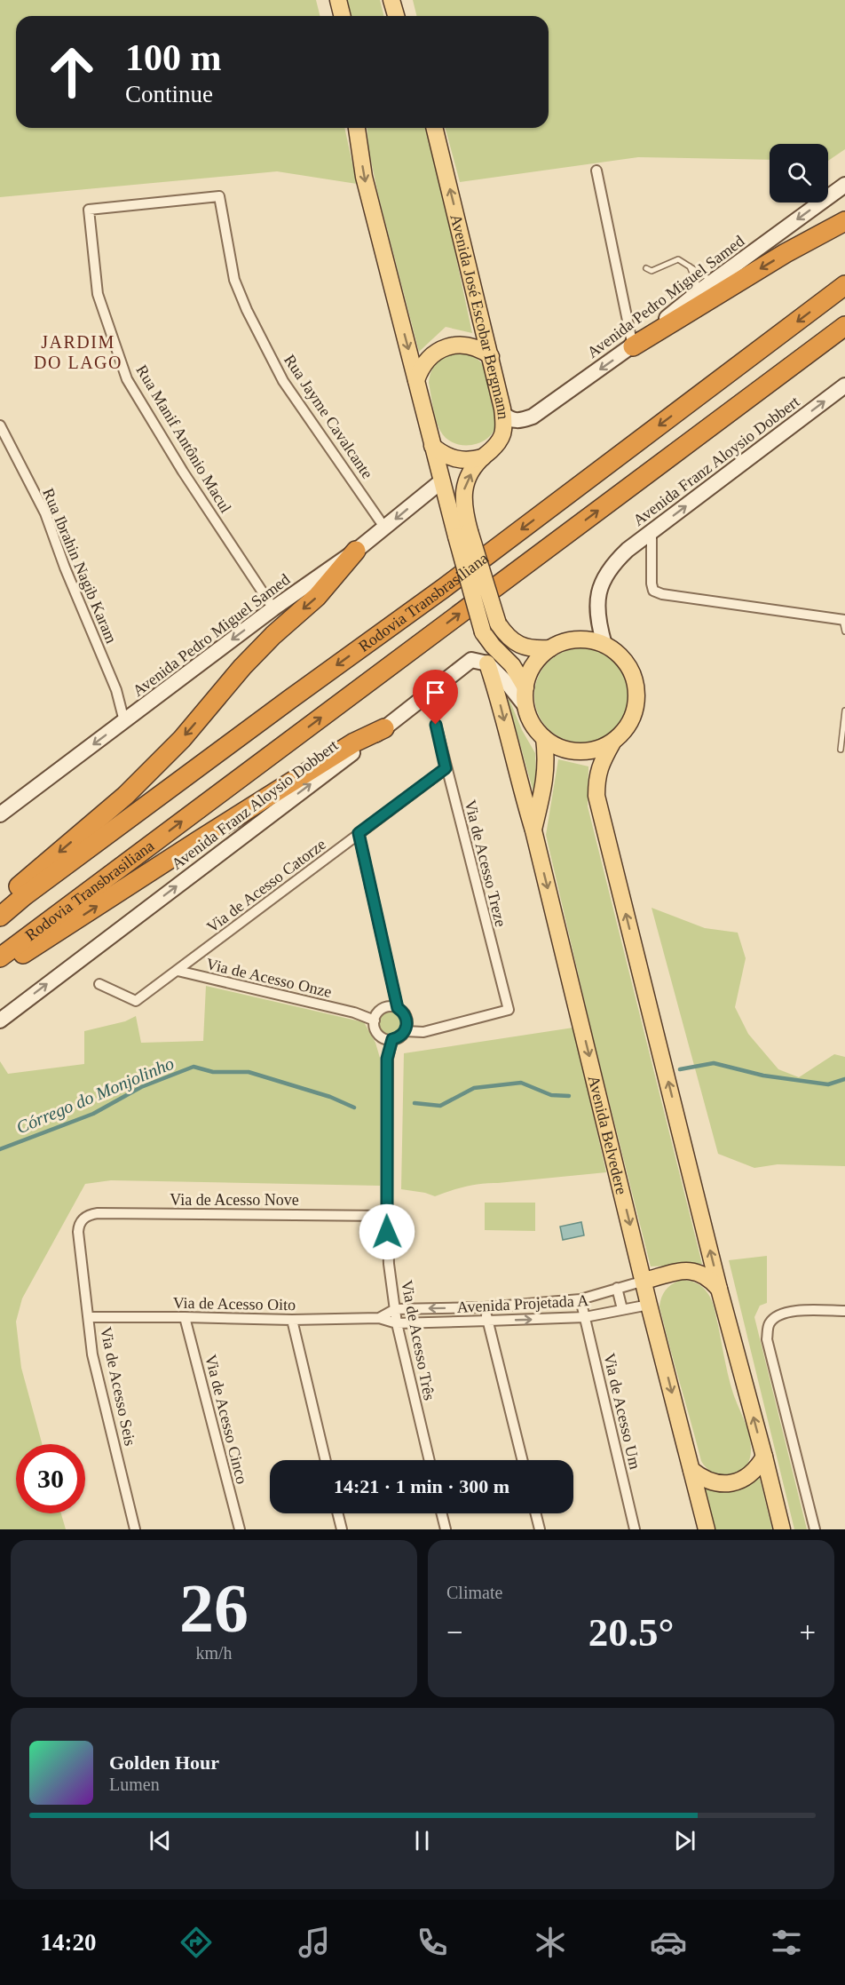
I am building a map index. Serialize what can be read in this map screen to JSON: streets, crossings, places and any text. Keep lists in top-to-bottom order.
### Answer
{
  "streets": {
    "highway": ["Rodovia Transbrasiliana"],
    "main road": [
      "Avenida Pedro Miguel Samed",
      "Avenida José Escobar Bergmann",
      "Avenida Franz Aloysio Dobbert",
      "Avenida Belvedere"
    ],
    "street": [
      "Rua Jayme Cavalcante",
      "Rua Manif Antônio Macul",
      "Rua Ibrahin Nagib Karam",
      "Via de Acesso Treze",
      "Via de Acesso Catorze",
      "Via de Acesso Onze",
      "Via de Acesso Nove",
      "Via de Acesso Oito",
      "Avenida Projetada A",
      "Via de Acesso Três",
      "Via de Acesso Seis",
      "Via de Acesso Um",
      "Via de Acesso Cinco"
    ]
  },
  "crossings": [
    ["Avenida Pedro Miguel Samed", "Avenida José Escobar Bergmann"],
    ["Avenida Pedro Miguel Samed", "Rua Jayme Cavalcante"],
    ["Avenida Pedro Miguel Samed", "Rua Manif Antônio Macul"],
    ["Avenida Pedro Miguel Samed", "Rua Ibrahin Nagib Karam"],
    ["Rua Jayme Cavalcante", "Rua Manif Antônio Macul"],
    ["Avenida Franz Aloysio Dobbert", "Avenida Belvedere"],
    ["Via de Acesso Treze", "Via de Acesso Catorze"],
    ["Via de Acesso Treze", "Via de Acesso Onze"],
    ["Via de Acesso Treze", "Via de Acesso Três"],
    ["Via de Acesso Catorze", "Via de Acesso Onze"],
    ["Via de Acesso Onze", "Via de Acesso Três"],
    ["Avenida Belvedere", "Avenida Projetada A"],
    ["Via de Acesso Nove", "Via de Acesso Três"],
    ["Via de Acesso Nove", "Via de Acesso Seis"],
    ["Via de Acesso Oito", "Avenida Projetada A"],
    ["Via de Acesso Oito", "Via de Acesso Três"],
    ["Via de Acesso Oito", "Via de Acesso Seis"],
    ["Via de Acesso Oito", "Via de Acesso Cinco"],
    ["Avenida Projetada A", "Via de Acesso Três"],
    ["Avenida Projetada A", "Via de Acesso Um"]
  ],
  "one_way": ["Avenida Pedro Miguel Samed", "Avenida Franz Aloysio Dobbert"],
  "districts": ["JARDIM DO LAGO"],
  "water": ["Córrego do Monjolinho"],
  "page": {
    "turn": ["100 m", "Continue"],
    "limit": "30",
    "trip": "14:21 · 1 min · 300 m",
    "tile": [
      ["26", "km/h"],
      "Climate"
    ],
    "heat": ["−", "20.5°", "+"],
    "song": ["Golden Hour", "Lumen"],
    "tabs": "14:20"
  }
}
